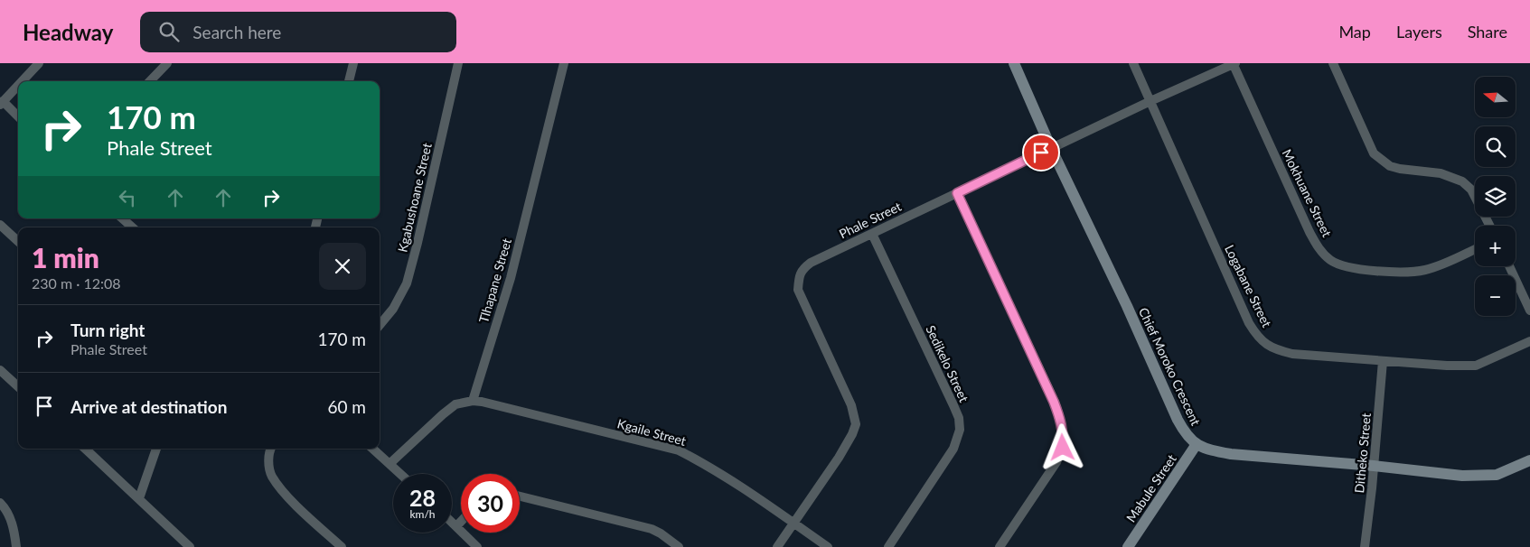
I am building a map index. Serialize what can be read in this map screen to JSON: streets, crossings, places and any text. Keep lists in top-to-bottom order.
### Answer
{
  "streets": {
    "street": [
      "Mokhuane Street",
      "Kgabushoane Street",
      "Phale Street",
      "Tlhapane Street",
      "Logabane Street",
      "Sedikelo Street",
      "Chief Moroko Crescent",
      "Kgaile Street",
      "Ditheko Street",
      "Mabule Street"
    ]
  },
  "crossings": [
    ["Mokhuane Street", "Phale Street"],
    ["Phale Street", "Logabane Street"],
    ["Phale Street", "Sedikelo Street"],
    ["Phale Street", "Chief Moroko Crescent"],
    ["Phale Street", "Kgaile Street"],
    ["Tlhapane Street", "Kgaile Street"],
    ["Logabane Street", "Ditheko Street"],
    ["Chief Moroko Crescent", "Ditheko Street"],
    ["Chief Moroko Crescent", "Mabule Street"]
  ],
  "north": "left",
  "page": {
    "header": "Headway",
    "search": "Search here",
    "nav": ["Map", "Layers", "Share"],
    "map_buttons": ["+", "−"],
    "turn": ["170 m", "Phale Street"],
    "heading": ["1 min", "230 m · 12:08"],
    "list": [
      {
        "name": "Turn right",
        "note": "Phale Street",
        "value": "170 m"
      },
      {
        "name": "Arrive at destination",
        "value": "60 m"
      }
    ],
    "speed": "28 km/h",
    "limit": "30"
  }
}
